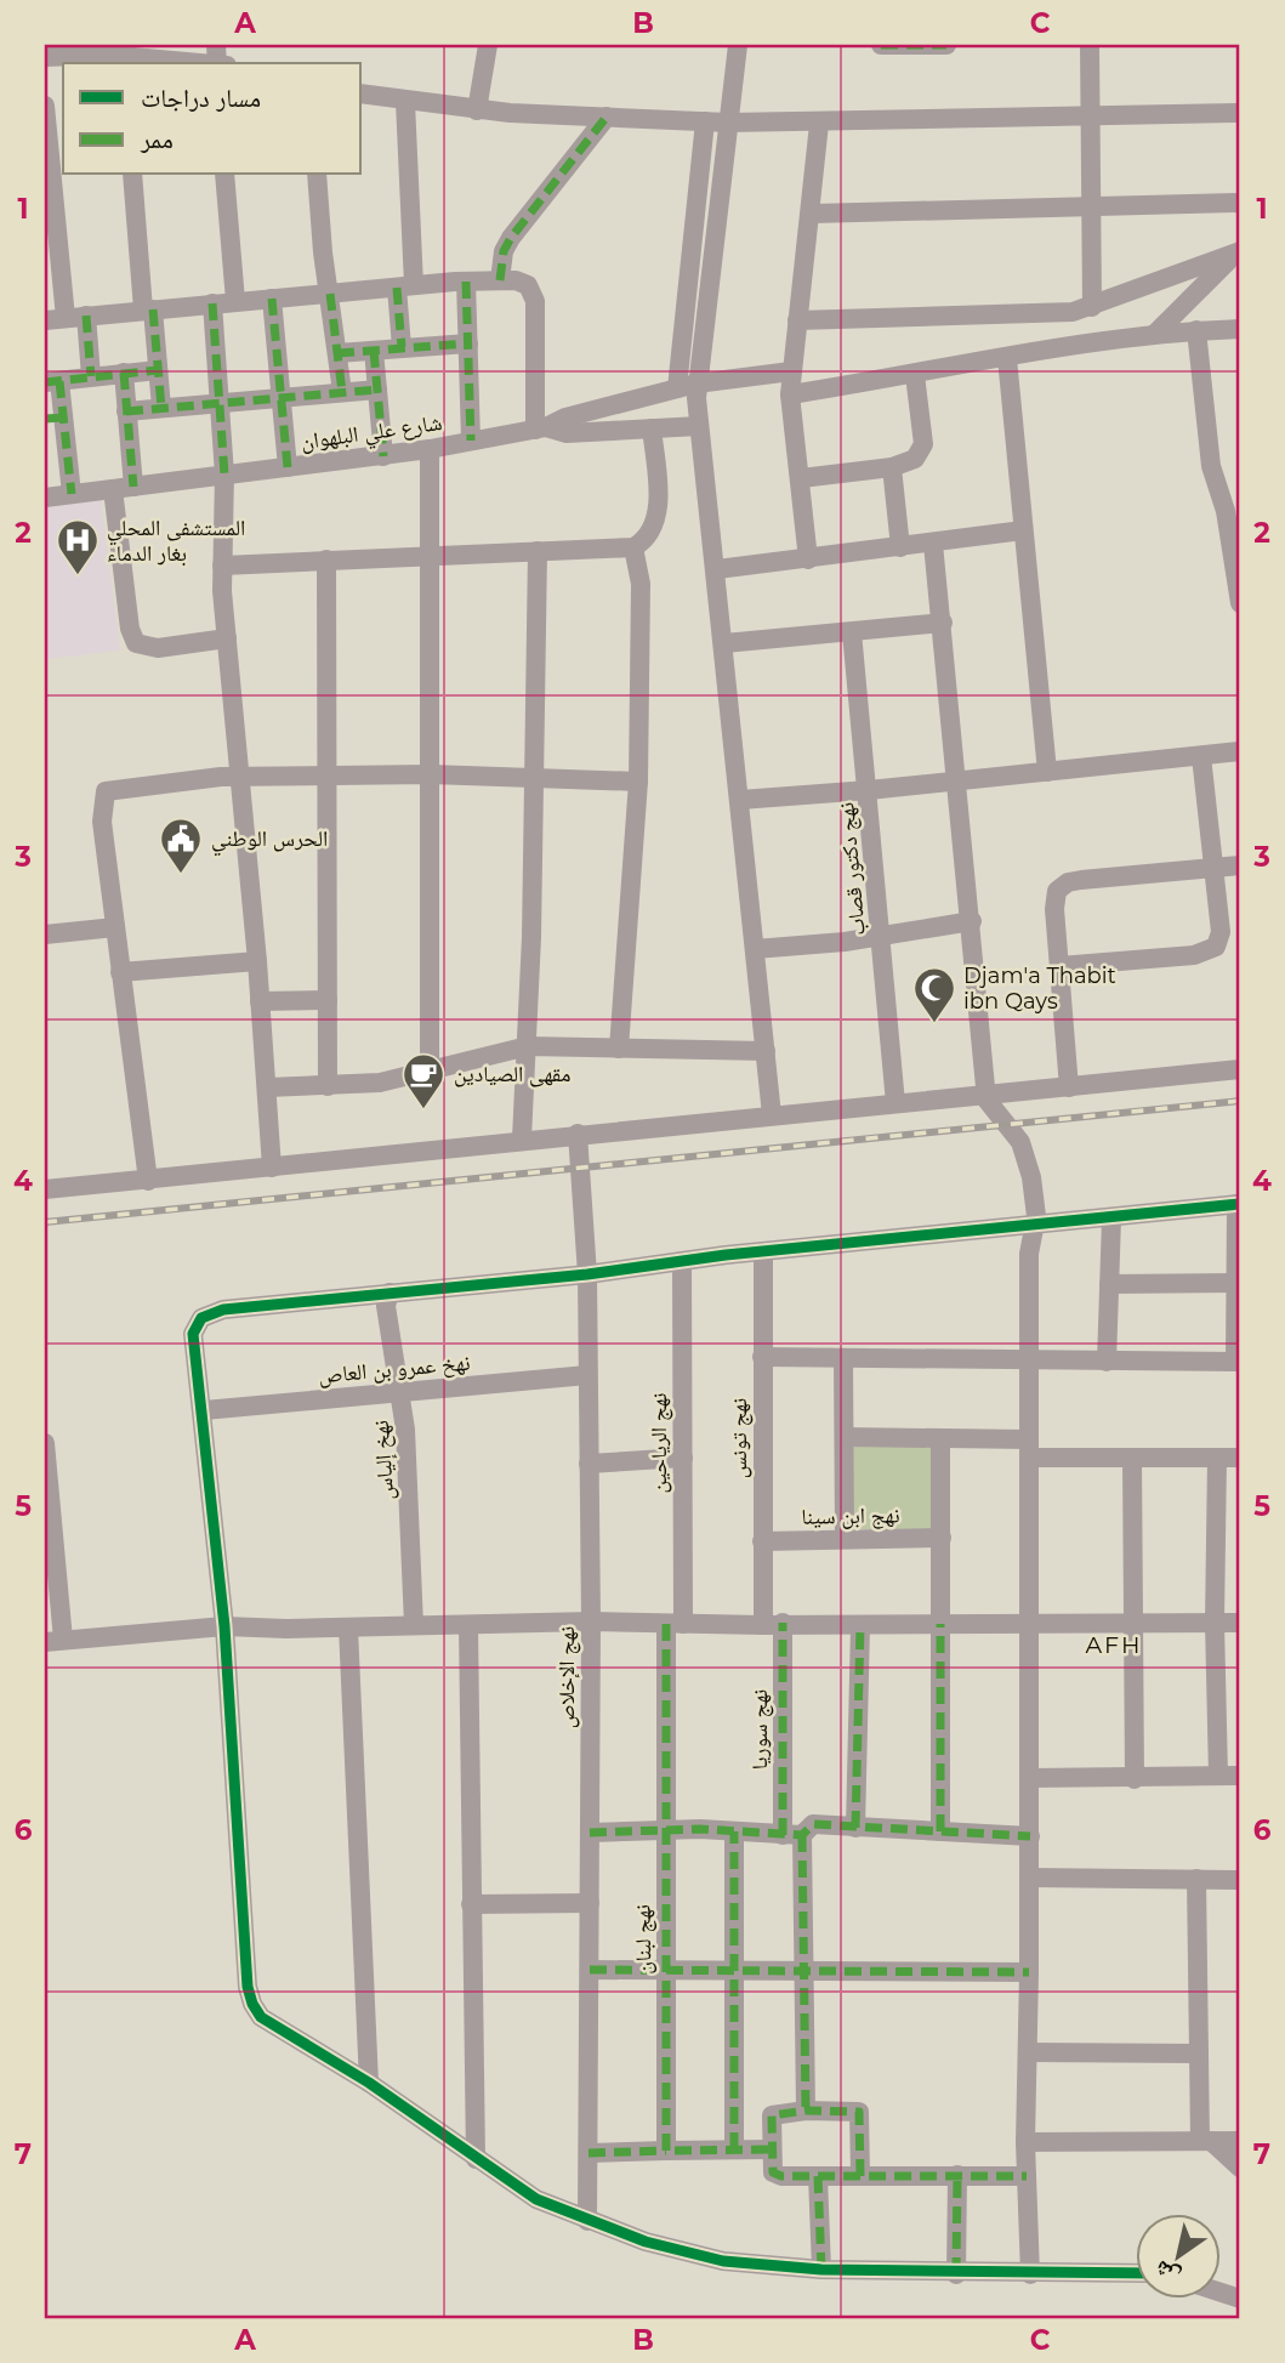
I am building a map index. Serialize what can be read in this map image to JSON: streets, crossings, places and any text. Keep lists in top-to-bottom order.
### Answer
{
  "streets": {
    "street": [
      "شارع علي البلهوان",
      "نهج دكتور قصاب",
      "نهخ عمرو بن العاص",
      "نهج تونس",
      "نهج الرياحين",
      "نهخ إلياس",
      "نهج ابن سينا",
      "نهج الإخلاص",
      "نهج سوريا",
      "نهج لبنان"
    ]
  },
  "crossings": [
    ["نهخ عمرو بن العاص", "نهخ إلياس"],
    ["نهخ عمرو بن العاص", "نهج الإخلاص"],
    ["نهج تونس", "نهج ابن سينا"],
    ["نهج تونس", "نهج سوريا"],
    ["نهج الرياحين", "نهج لبنان"]
  ],
  "districts": ["AFH"],
  "places": {
    "hospital": ["المستشفى المحلي بغار الدماء"],
    "public building": ["الحرس الوطني"],
    "mosque": ["Djam'a Thabit ibn Qays"],
    "cafe": ["مقهى الصيادين"]
  },
  "legend": ["مسار دراجات", "ممر"],
  "north": "bottom left",
  "grid": {
    "columns": ["A", "B", "C"],
    "rows": [
      "1",
      "2",
      "3",
      "4",
      "5",
      "6",
      "7"
    ]
  }
}
